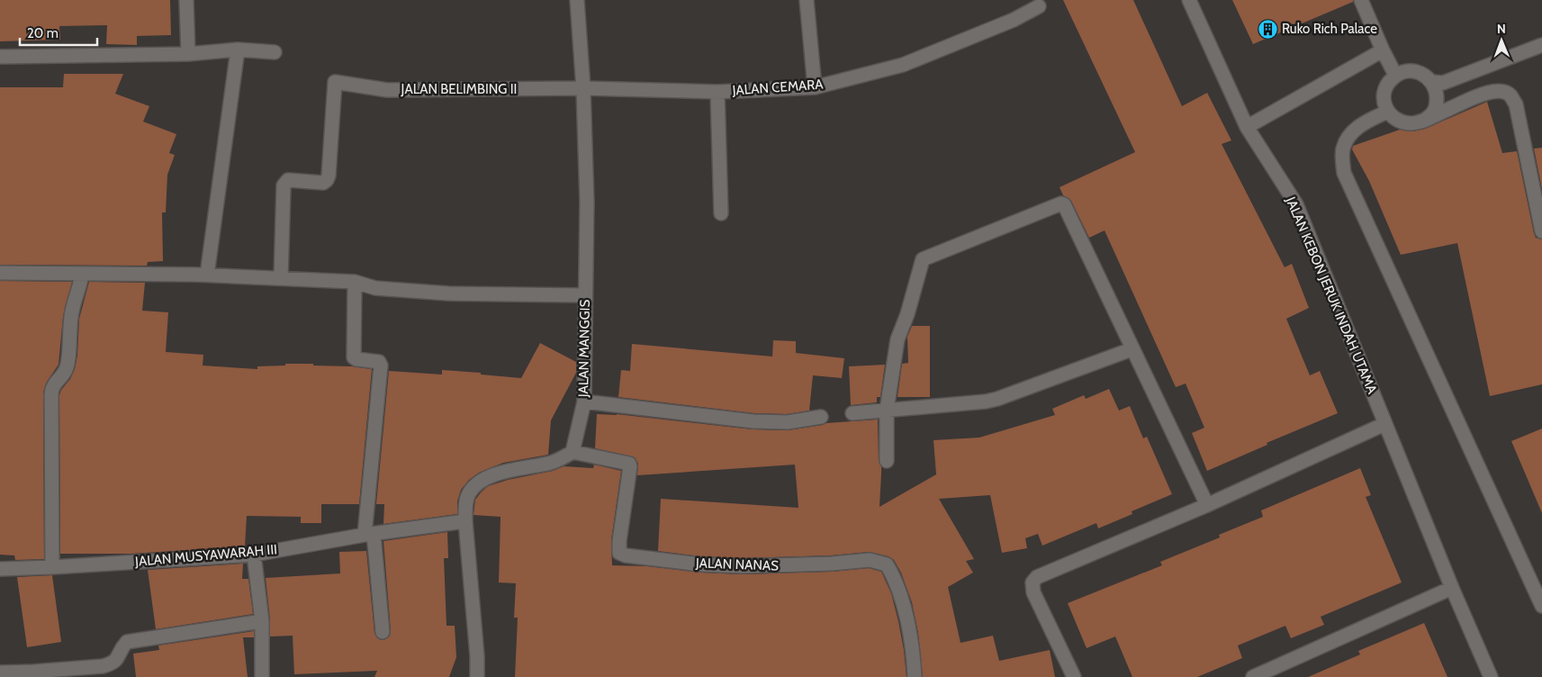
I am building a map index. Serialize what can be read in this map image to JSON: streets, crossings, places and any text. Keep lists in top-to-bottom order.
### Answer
{
  "streets": {
    "street": [
      "JALAN CEMARA",
      "JALAN BELIMBING II",
      "JALAN KEBON JERUK INDAH UTAMA",
      "JALAN MANGGIS",
      "JALAN MUSYAWARAH III",
      "JALAN NANAS"
    ]
  },
  "crossings": [
    ["JALAN CEMARA", "JALAN BELIMBING II"],
    ["JALAN CEMARA", "JALAN MANGGIS"],
    ["JALAN BELIMBING II", "JALAN MANGGIS"],
    ["JALAN MANGGIS", "JALAN NANAS"]
  ],
  "places": {
    "building": ["Ruko Rich Palace"]
  },
  "scale_bar": "20 m",
  "north": "top"
}
